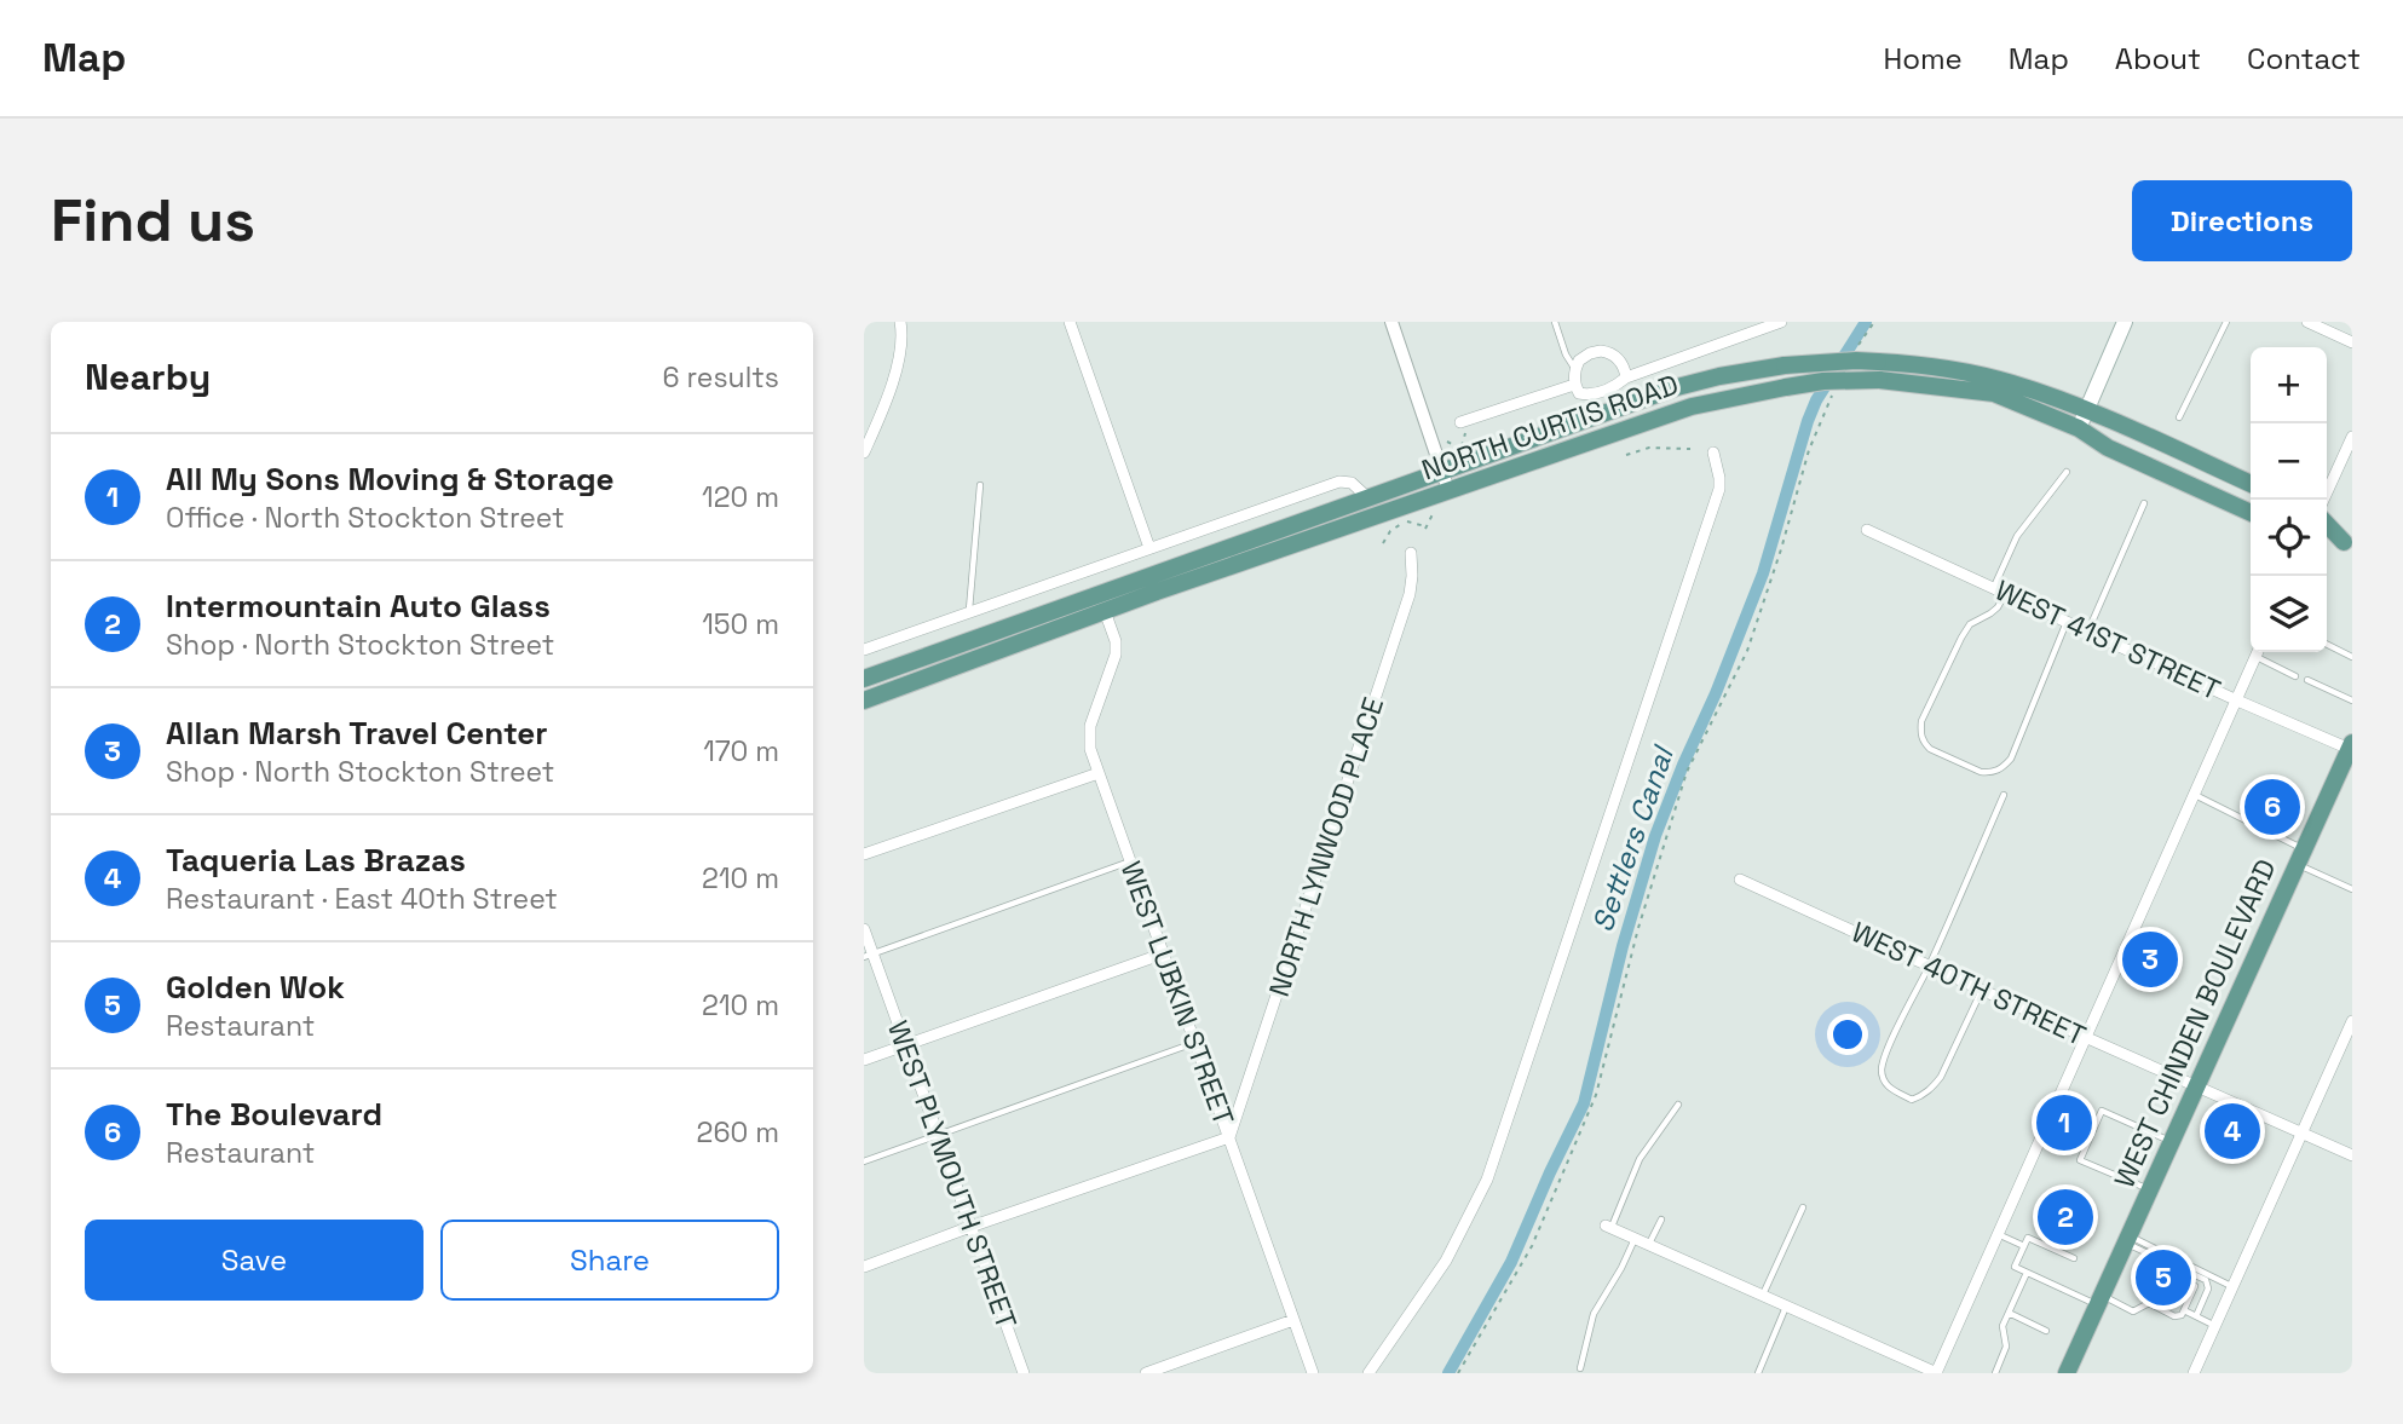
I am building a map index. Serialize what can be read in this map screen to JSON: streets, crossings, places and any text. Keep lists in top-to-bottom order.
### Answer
{
  "streets": {
    "main road": ["NORTH CURTIS ROAD", "WEST CHINDEN BOULEVARD"],
    "street": [
      "WEST 41ST STREET",
      "NORTH LYNWOOD PLACE",
      "WEST 40TH STREET",
      "WEST LUBKIN STREET",
      "WEST PLYMOUTH STREET"
    ]
  },
  "crossings": [
    ["NORTH CURTIS ROAD", "WEST LUBKIN STREET"],
    ["WEST 41ST STREET", "WEST CHINDEN BOULEVARD"],
    ["NORTH LYNWOOD PLACE", "WEST LUBKIN STREET"],
    ["WEST 40TH STREET", "WEST CHINDEN BOULEVARD"]
  ],
  "water": ["Settlers Canal"],
  "page": {
    "header": "Map",
    "nav": [
      "Home",
      "Map",
      "About",
      "Contact"
    ],
    "buttons": [
      "Directions",
      ["Save", "Share"]
    ],
    "title": "Find us",
    "heading": ["Nearby", "6 results"],
    "map_buttons": ["+", "−"],
    "list": [
      {
        "mark": "1",
        "name": "All My Sons Moving & Storage",
        "note": "Office · North Stockton Street",
        "value": "120 m"
      },
      {
        "mark": "2",
        "name": "Intermountain Auto Glass",
        "note": "Shop · North Stockton Street",
        "value": "150 m"
      },
      {
        "mark": "3",
        "name": "Allan Marsh Travel Center",
        "note": "Shop · North Stockton Street",
        "value": "170 m"
      },
      {
        "mark": "4",
        "name": "Taqueria Las Brazas",
        "note": "Restaurant · East 40th Street",
        "value": "210 m"
      },
      {
        "mark": "5",
        "name": "Golden Wok",
        "note": "Restaurant",
        "value": "210 m"
      },
      {
        "mark": "6",
        "name": "The Boulevard",
        "note": "Restaurant",
        "value": "260 m"
      }
    ],
    "pins": [
      "6",
      "3",
      "1",
      "4",
      "2",
      "5"
    ]
  }
}
